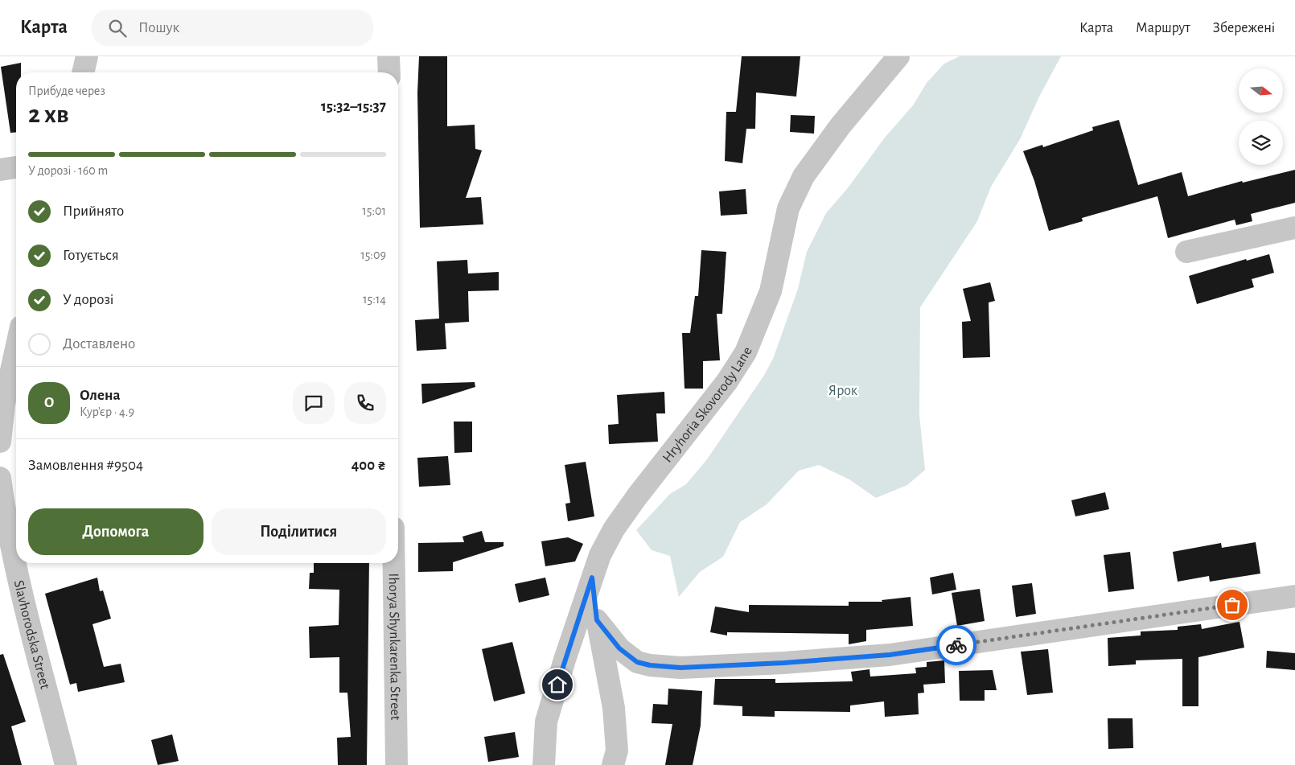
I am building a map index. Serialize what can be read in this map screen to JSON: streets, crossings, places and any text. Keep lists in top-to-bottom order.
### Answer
{
  "streets": {
    "street": ["Hryhoria Skovorody Lane", "Slavhorodska Street", "Ihorya Shynkarenka Street"]
  },
  "parks": ["Ярок"],
  "north": "right",
  "page": {
    "header": "Карта",
    "search": "Пошук",
    "nav": ["Карта", "Маршрут", "Збережені"],
    "heading": ["2 хв", "Прибуде через", "15:32–15:37"],
    "panel": [
      "Олена",
      "Кур’єр · 4.9",
      "Замовлення #9504",
      "400 ₴"
    ],
    "bar": "У дорозі · 160 m",
    "list": [
      ["Прийнято", "15:01"],
      ["Готується", "15:09"],
      ["У дорозі", "15:14"],
      "Доставлено"
    ],
    "round": "О",
    "buttons": ["Допомога", "Поділитися"]
  }
}
